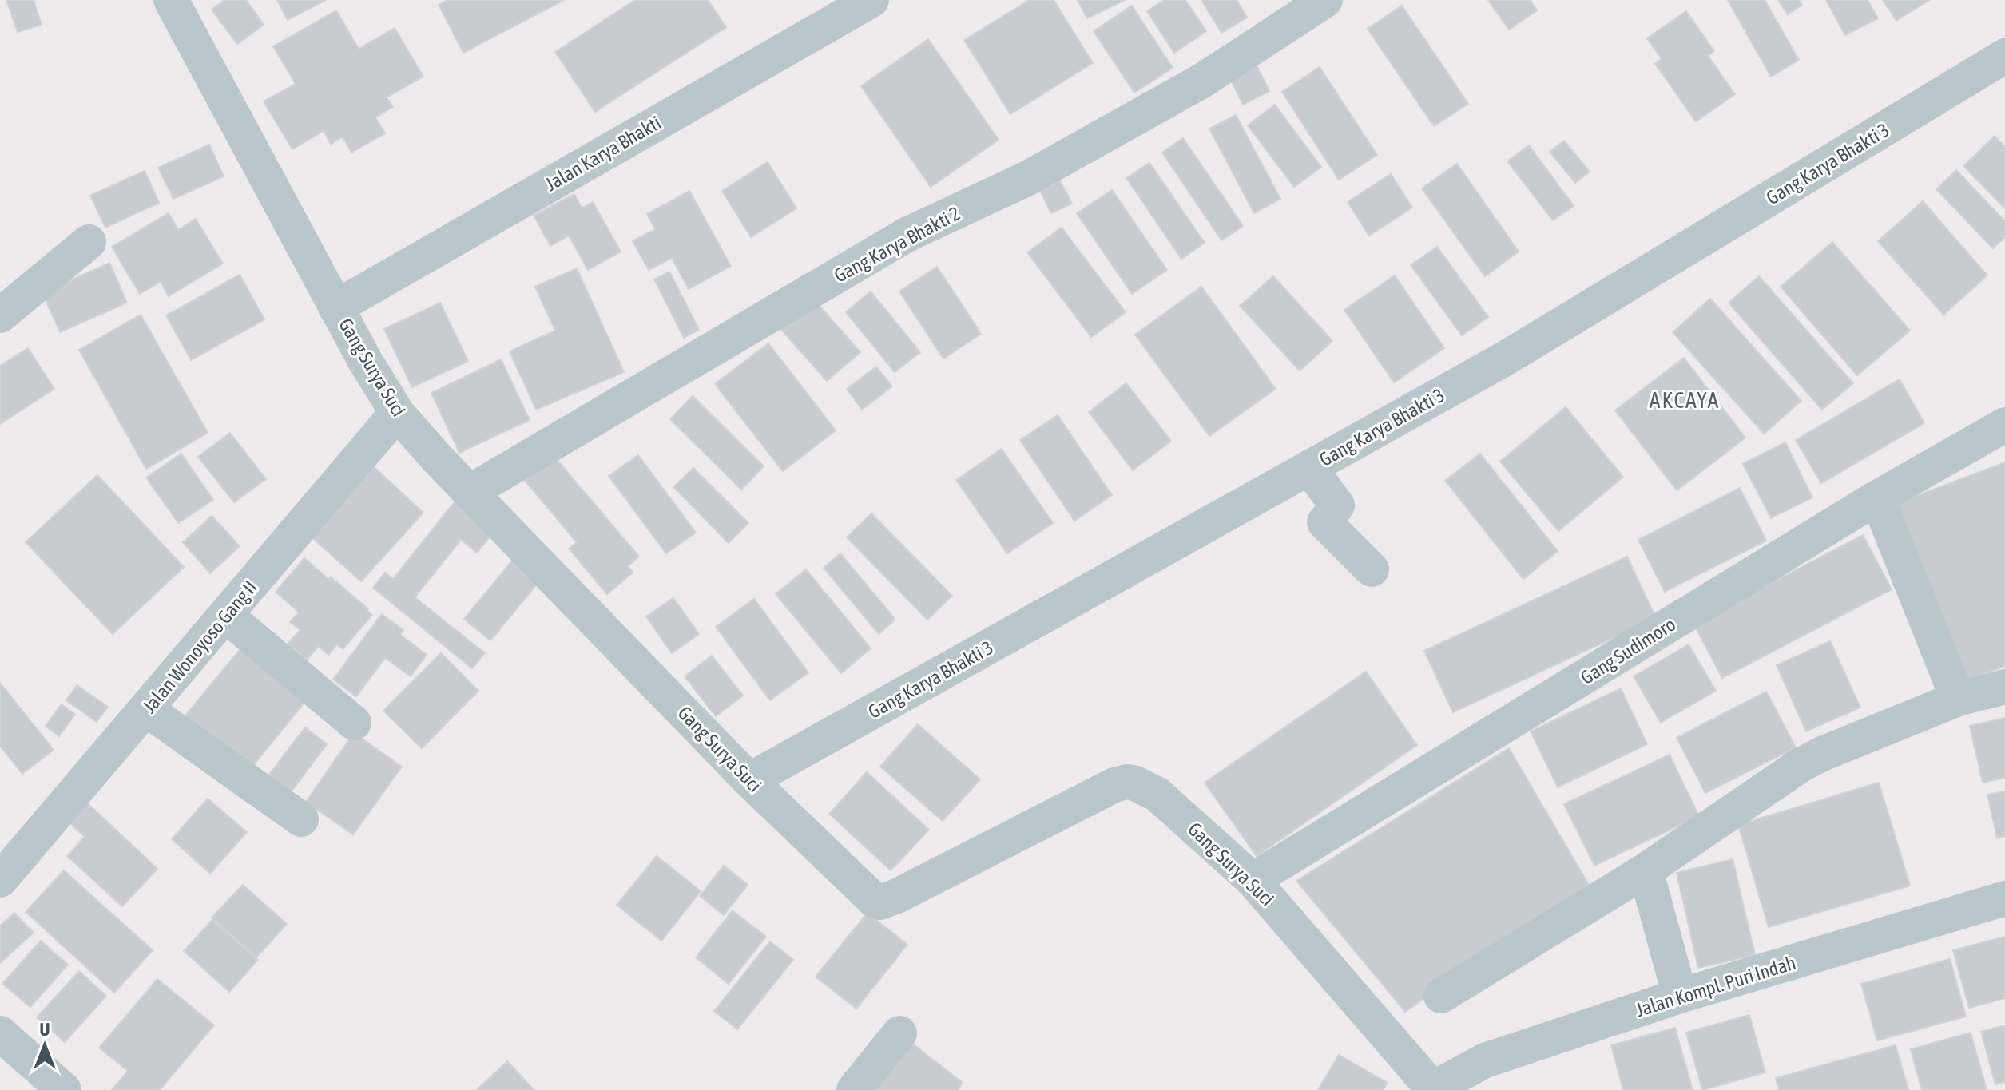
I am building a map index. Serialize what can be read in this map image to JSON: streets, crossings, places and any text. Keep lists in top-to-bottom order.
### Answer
{
  "streets": {
    "street": [
      "Jalan Karya Bhakti",
      "Gang Karya Bhakti 3",
      "Gang Karya Bhakti 2",
      "Gang Surya Suci",
      "Jalan Wonoyoso Gang II",
      "Gang Sudimoro",
      "Jalan Kompl. Puri Indah"
    ]
  },
  "crossings": [
    ["Jalan Karya Bhakti", "Gang Surya Suci"],
    ["Gang Karya Bhakti 3", "Gang Surya Suci"],
    ["Gang Karya Bhakti 2", "Gang Surya Suci"],
    ["Gang Surya Suci", "Jalan Wonoyoso Gang II"],
    ["Gang Surya Suci", "Gang Sudimoro"],
    ["Gang Surya Suci", "Jalan Kompl. Puri Indah"]
  ],
  "districts": ["AKCAYA"],
  "north": "top"
}
